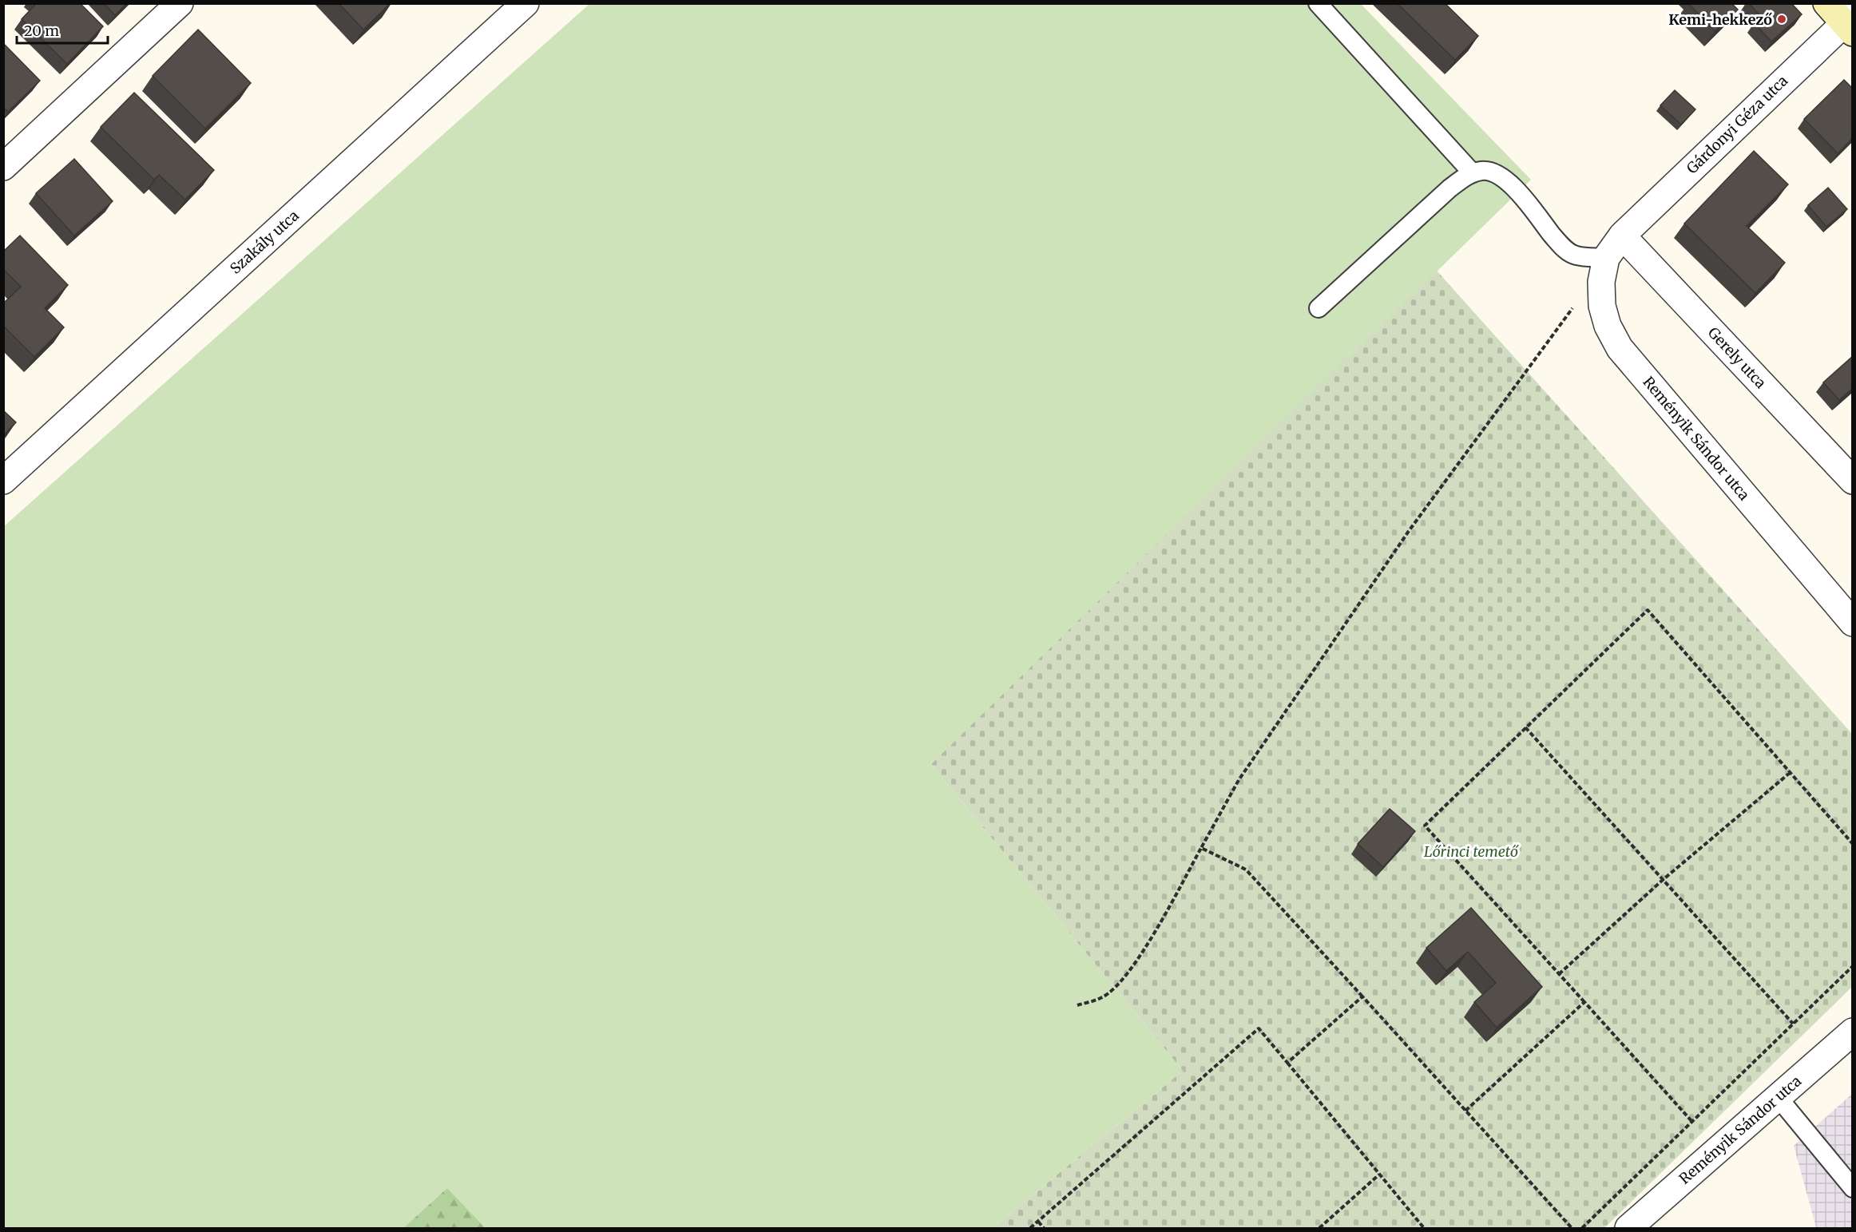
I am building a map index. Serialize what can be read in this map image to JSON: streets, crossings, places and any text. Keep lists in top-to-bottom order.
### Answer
{
  "streets": {
    "street": [
      "Gárdonyi Géza utca",
      "Szakály utca",
      "Gerely utca",
      "Reményik Sándor utca"
    ]
  },
  "crossings": [
    ["Gárdonyi Géza utca", "Gerely utca"],
    ["Gárdonyi Géza utca", "Reményik Sándor utca"],
    ["Gerely utca", "Reményik Sándor utca"]
  ],
  "parks": ["Lőrinci temető"],
  "places": ["Kemi-hekkező"],
  "scale_bar": "20 m"
}
